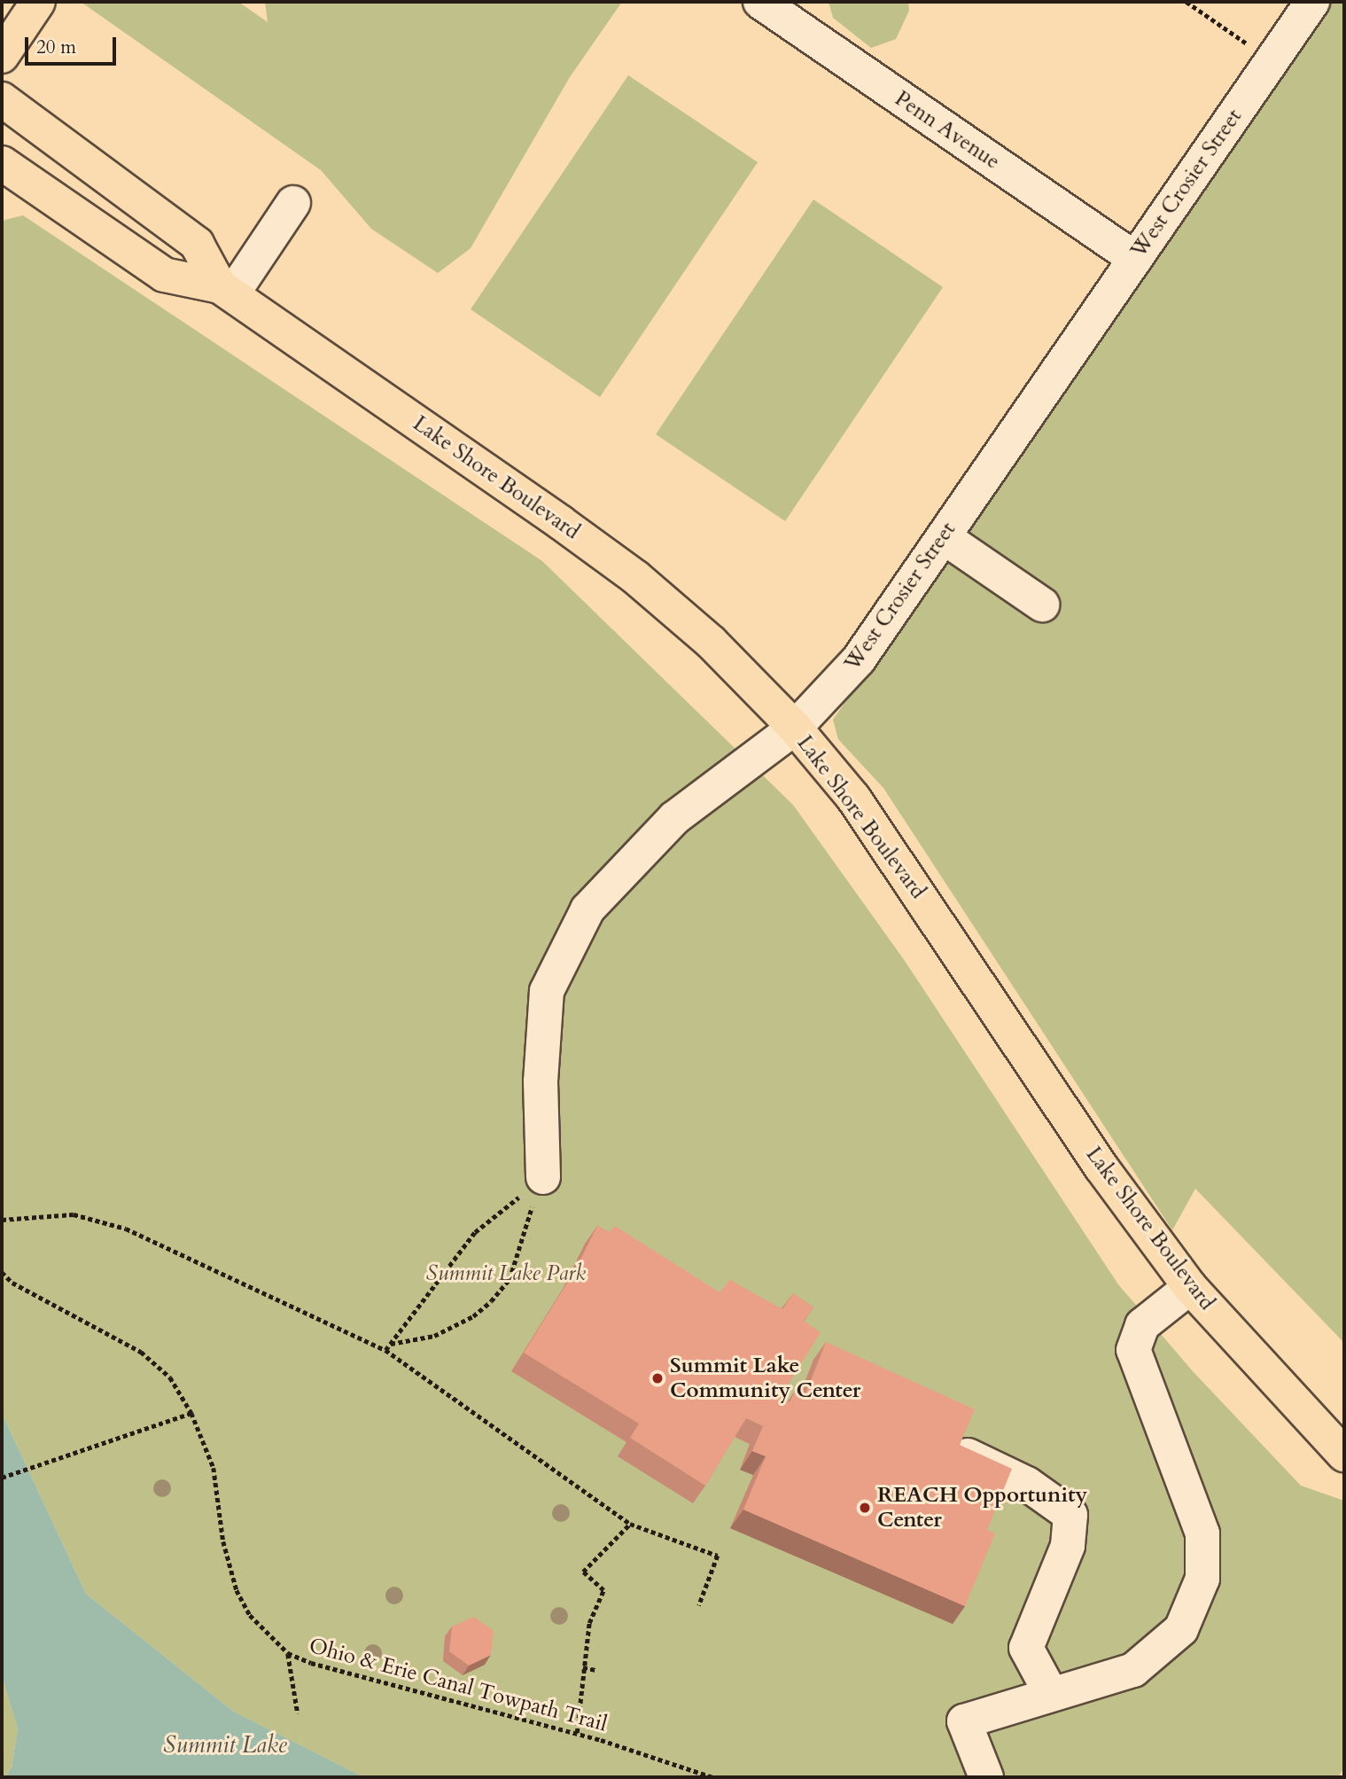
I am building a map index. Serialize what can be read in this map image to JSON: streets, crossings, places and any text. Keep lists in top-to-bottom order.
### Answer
{
  "streets": {
    "main road": ["Lake Shore Boulevard"],
    "street": ["Penn Avenue", "West Crosier Street"],
    "path": ["Ohio & Erie Canal Towpath Trail"]
  },
  "crossings": [
    ["Penn Avenue", "West Crosier Street"],
    ["West Crosier Street", "Lake Shore Boulevard"]
  ],
  "water": ["Summit Lake"],
  "parks": ["Summit Lake Park"],
  "places": ["Summit Lake Community Center", "REACH Opportunity Center"],
  "scale_bar": "20 m"
}
